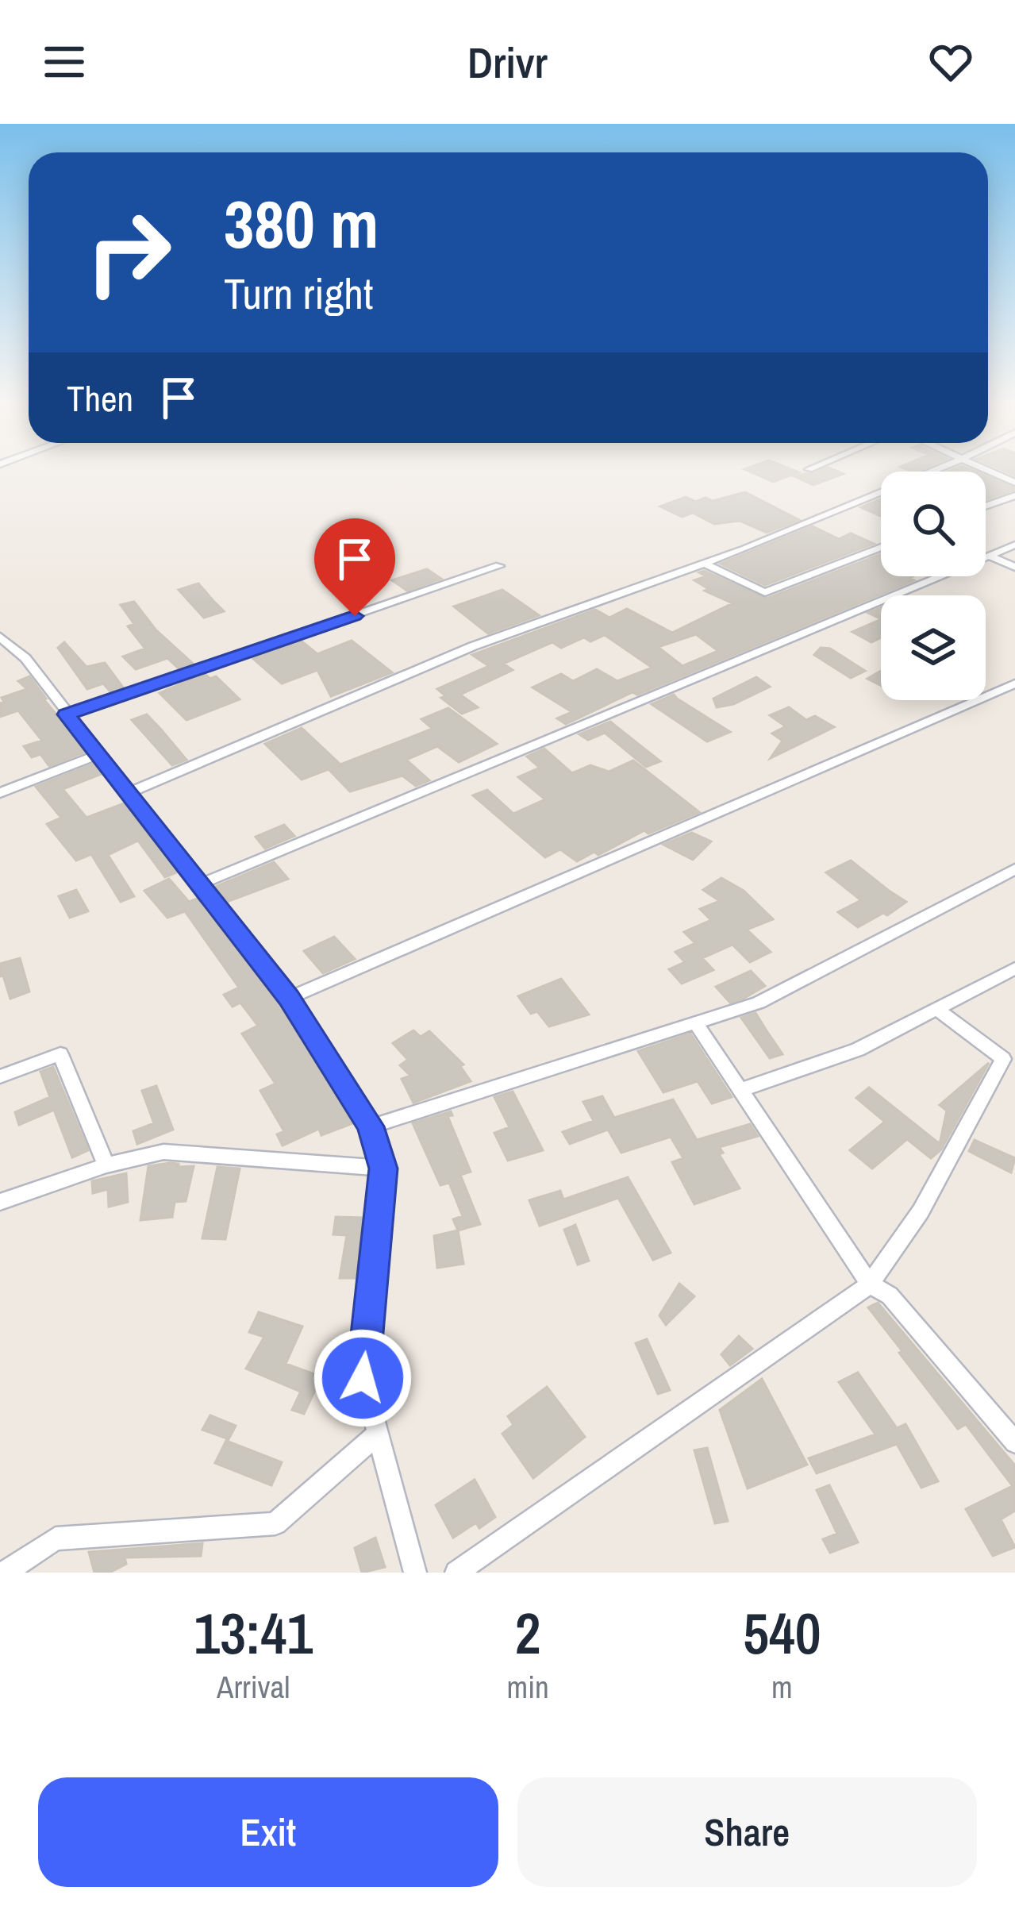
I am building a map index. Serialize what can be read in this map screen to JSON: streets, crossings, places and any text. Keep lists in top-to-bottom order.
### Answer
{
  "page": {
    "header": "Drivr",
    "turn": ["380 m", "Turn right"],
    "then": "Then",
    "eta": [
      "13:41",
      "Arrival",
      "2",
      "min",
      "540",
      "m"
    ],
    "buttons": ["Exit", "Share"]
  }
}
